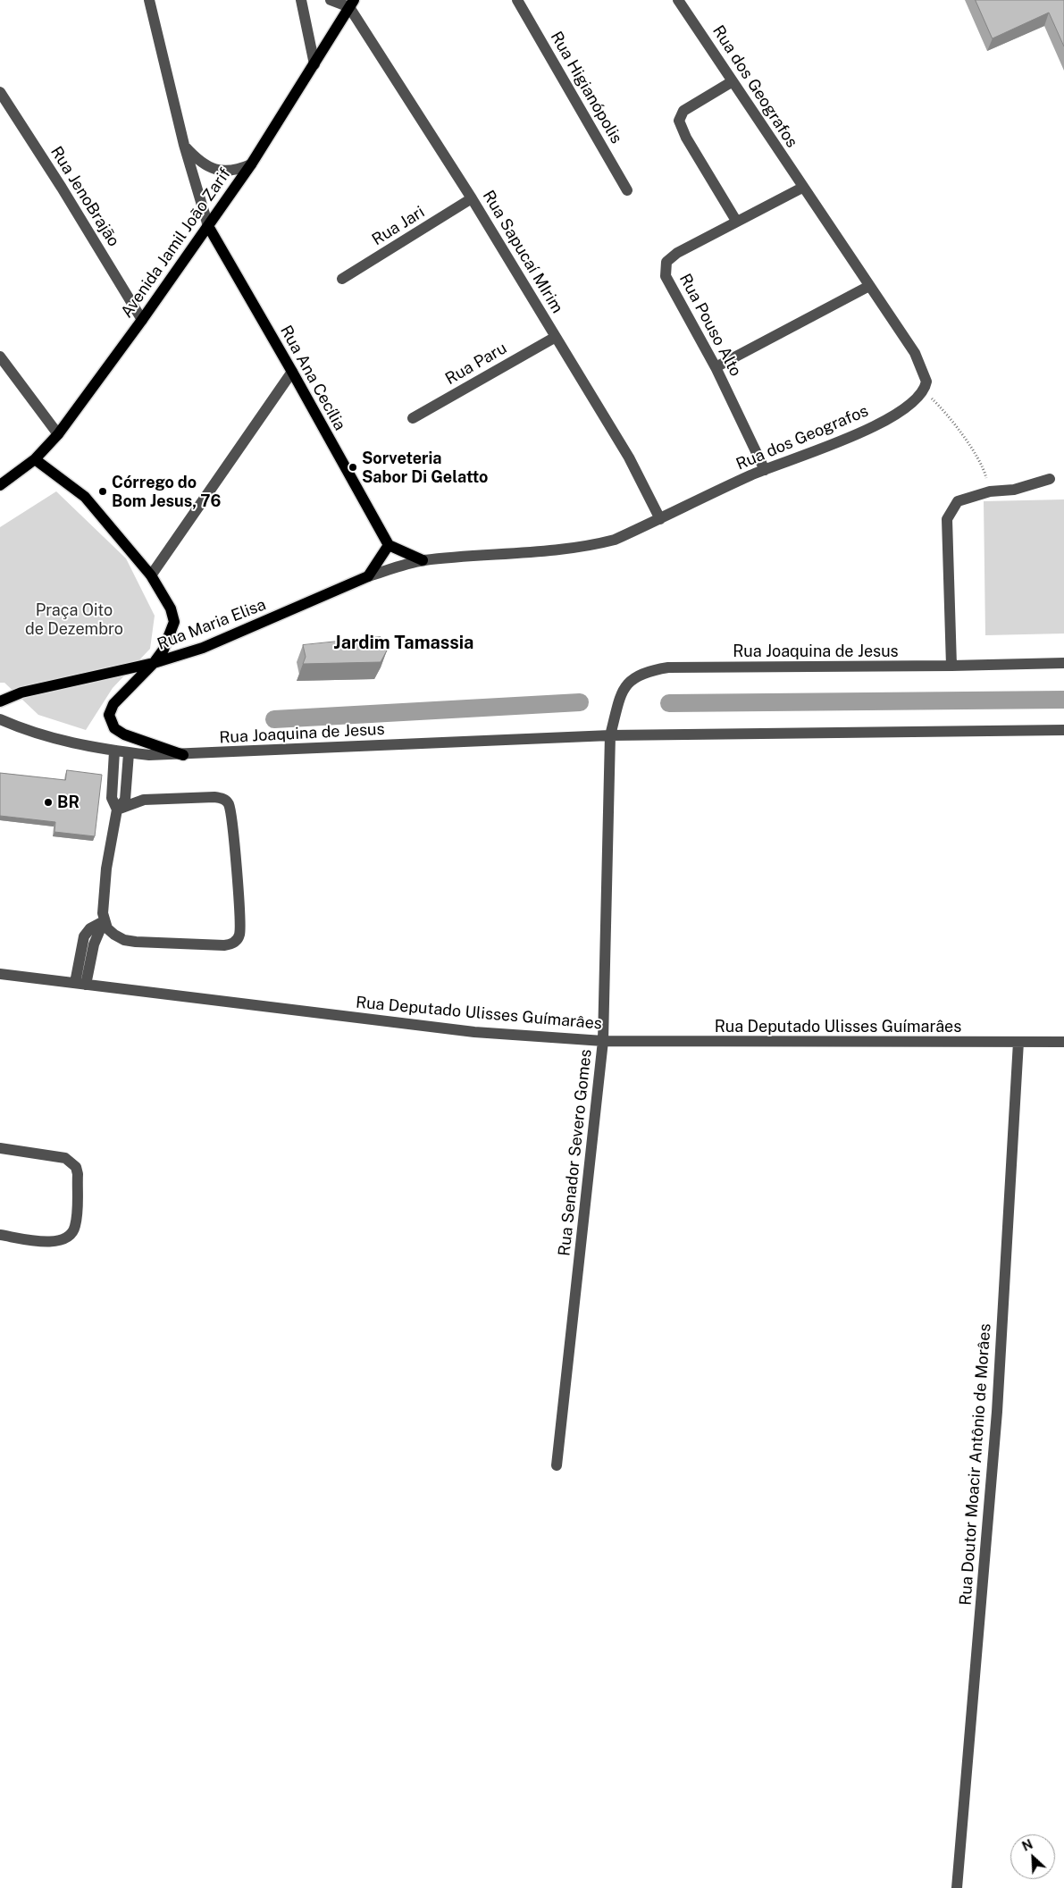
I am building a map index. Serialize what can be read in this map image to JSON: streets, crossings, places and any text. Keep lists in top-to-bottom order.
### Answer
{
  "streets": {
    "main road": ["Avenida Jamil João Zarif", "Rua Ana Cecília", "Rua Maria Elisa"],
    "street": [
      "Rua dos Geografos",
      "Rua Higianópolis",
      "Rua JenoBrajão",
      "Rua Jari",
      "Rua Sapucaí MIrim",
      "Rua Pouso Alto",
      "Rua Paru",
      "Rua Joaquina de Jesus",
      "Rua Deputado Ulisses Guímarâes",
      "Rua Senador Severo Gomes",
      "Rua Doutor Moacir Antônio de Morâes"
    ]
  },
  "crossings": [
    ["Rua dos Geografos", "Rua Sapucaí MIrim"],
    ["Rua dos Geografos", "Rua Pouso Alto"],
    ["Rua dos Geografos", "Rua Maria Elisa"],
    ["Rua JenoBrajão", "Avenida Jamil João Zarif"],
    ["Rua Jari", "Rua Sapucaí MIrim"],
    ["Avenida Jamil João Zarif", "Rua Sapucaí MIrim"],
    ["Avenida Jamil João Zarif", "Rua Ana Cecília"],
    ["Rua Sapucaí MIrim", "Rua Paru"],
    ["Rua Joaquina de Jesus", "Rua Senador Severo Gomes"],
    ["Rua Deputado Ulisses Guímarâes", "Rua Senador Severo Gomes"],
    ["Rua Deputado Ulisses Guímarâes", "Rua Doutor Moacir Antônio de Morâes"]
  ],
  "districts": ["Jardim Tamassia"],
  "parks": ["Praça Oito de Dezembro"],
  "places": ["Sorveteria Sabor Di Gelatto", "Córrego do Bom Jesus, 76", "BR"],
  "north": "top left"
}
